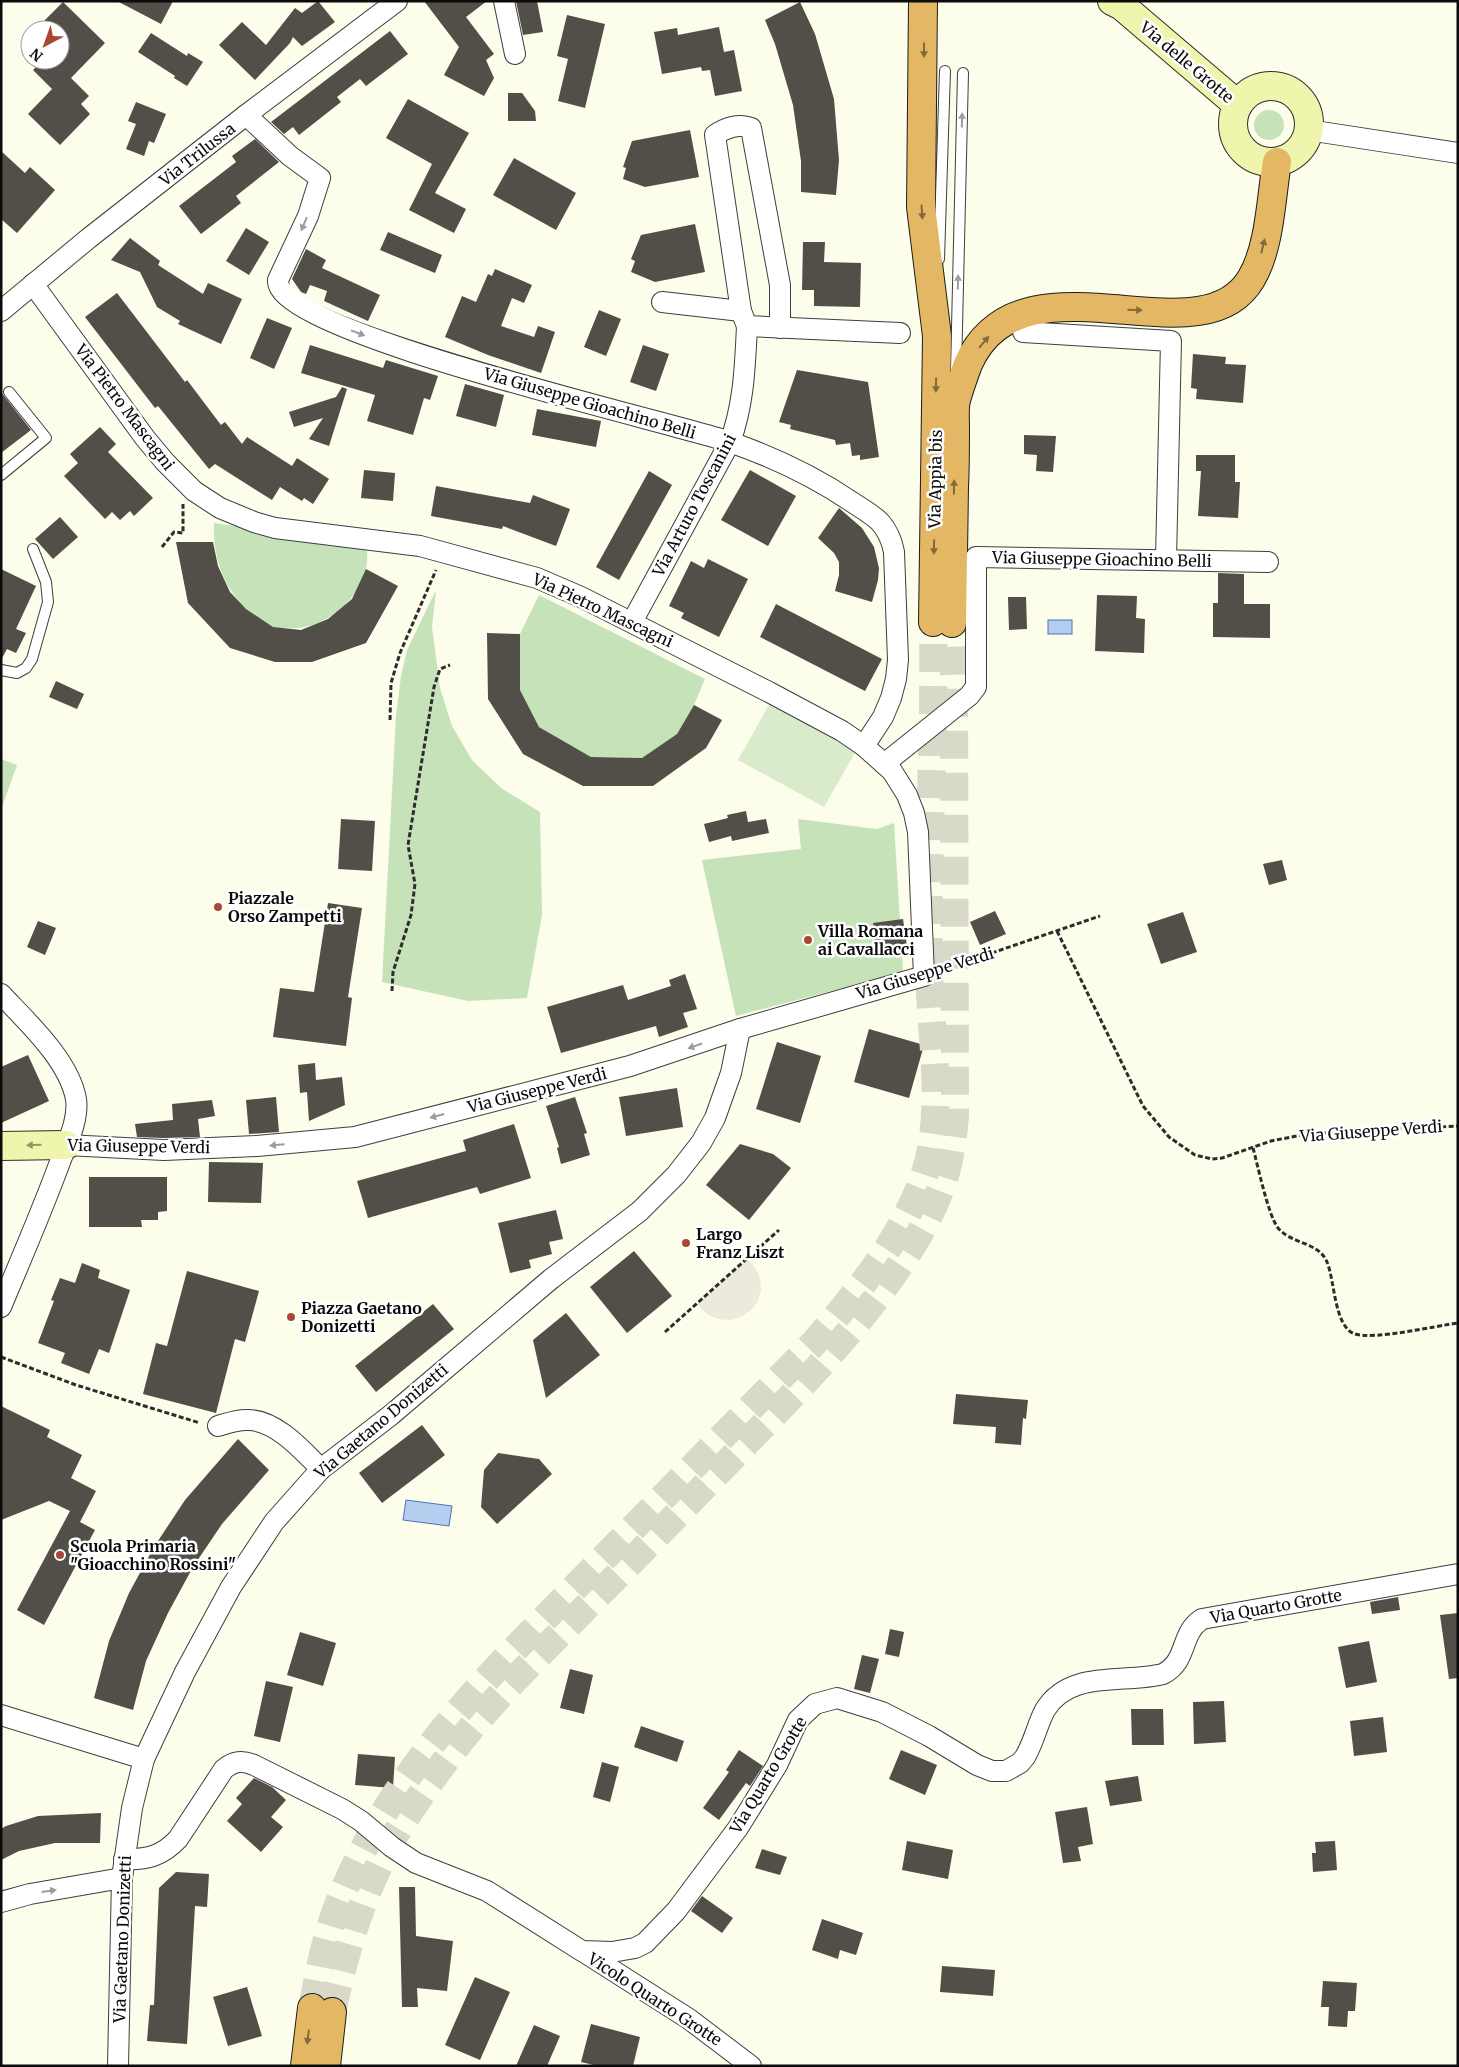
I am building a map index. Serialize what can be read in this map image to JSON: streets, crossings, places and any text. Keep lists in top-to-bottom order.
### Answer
{
  "streets": {
    "highway": ["Via Appia bis"],
    "street": [
      "Via delle Grotte",
      "Via Trilussa",
      "Via Giuseppe Gioachino Belli",
      "Via Pietro Mascagni",
      "Via Arturo Toscanini",
      "Via Giuseppe Verdi",
      "Via Gaetano Donizetti",
      "Via Quarto Grotte",
      "Vicolo Quarto Grotte"
    ]
  },
  "crossings": [
    ["Via delle Grotte", "Via Appia bis"],
    ["Via Trilussa", "Via Giuseppe Gioachino Belli"],
    ["Via Trilussa", "Via Pietro Mascagni"],
    ["Via Giuseppe Gioachino Belli", "Via Pietro Mascagni"],
    ["Via Giuseppe Gioachino Belli", "Via Arturo Toscanini"],
    ["Via Pietro Mascagni", "Via Arturo Toscanini"],
    ["Via Pietro Mascagni", "Via Giuseppe Verdi"],
    ["Via Giuseppe Verdi", "Via Gaetano Donizetti"],
    ["Via Quarto Grotte", "Vicolo Quarto Grotte"]
  ],
  "one_way": ["Via Giuseppe Gioachino Belli", "Via Giuseppe Verdi"],
  "places": [
    "Piazzale Orso Zampetti",
    "Villa Romana ai Cavallacci",
    "Largo Franz Liszt",
    "Piazza Gaetano Donizetti",
    "Scuola Primaria \"Gioacchino Rossini\""
  ],
  "north": "bottom left"
}
